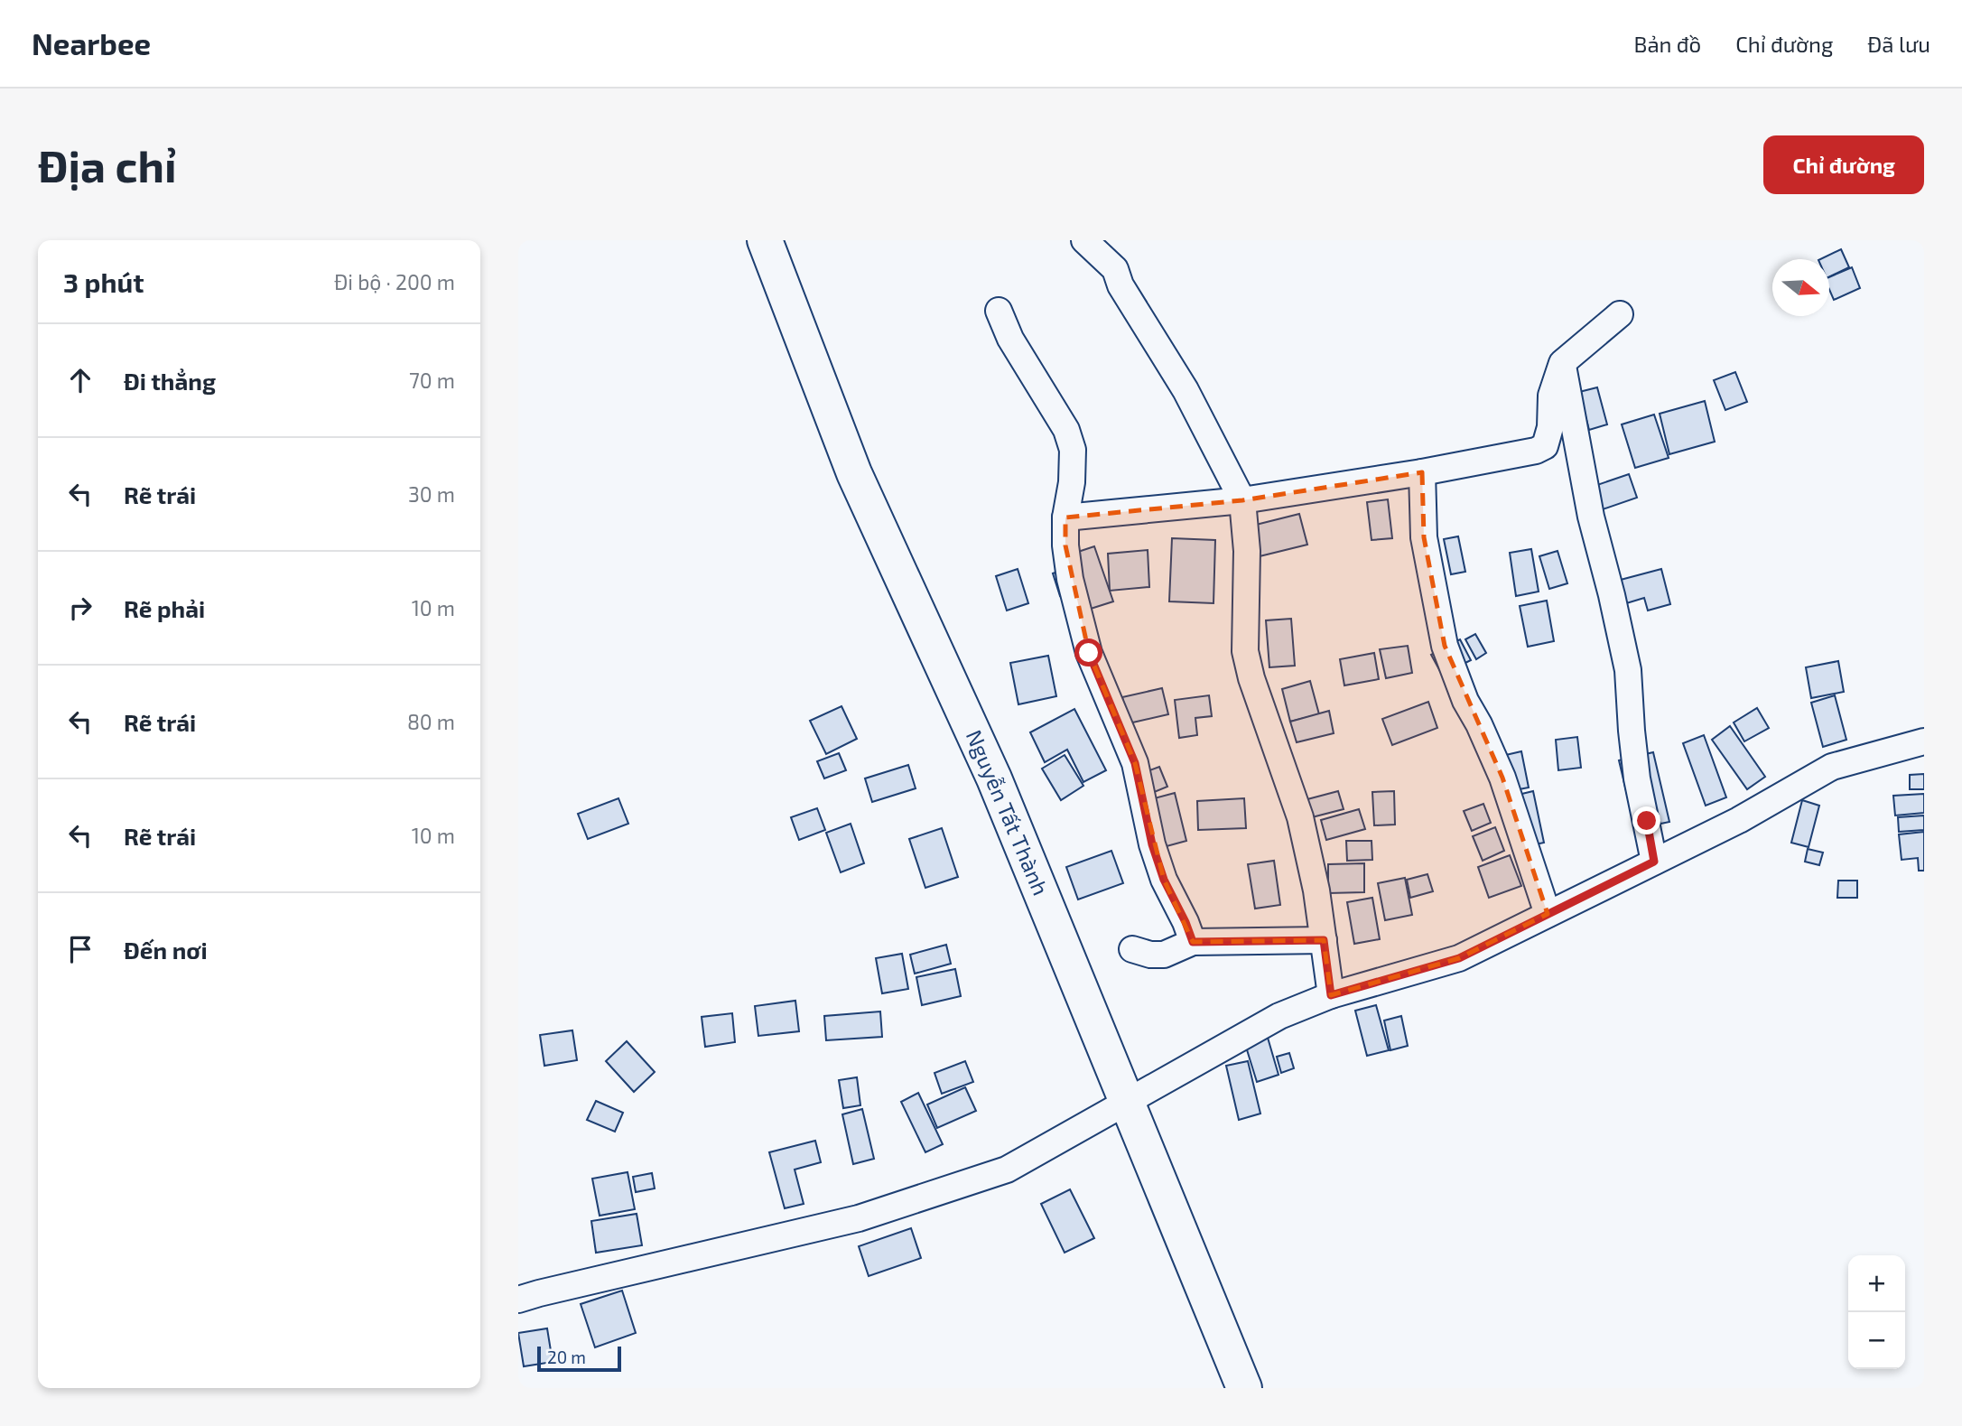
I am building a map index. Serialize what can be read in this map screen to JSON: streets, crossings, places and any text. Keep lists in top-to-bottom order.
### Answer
{
  "streets": {
    "main road": ["Nguyễn Tất Thành"]
  },
  "scale_bar": "20 m",
  "north": "right",
  "page": {
    "header": "Nearbee",
    "nav": ["Bản đồ", "Chỉ đường", "Đã lưu"],
    "buttons": "Chỉ đường",
    "title": "Địa chỉ",
    "heading": ["3 phút", "Đi bộ · 200 m"],
    "list": [
      ["Đi thẳng", "70 m"],
      ["Rẽ trái", "30 m"],
      ["Rẽ phải", "10 m"],
      ["Rẽ trái", "80 m"],
      ["Rẽ trái", "10 m"],
      "Đến nơi"
    ],
    "map_buttons": ["+", "−"],
    "scale": "20 m"
  }
}
